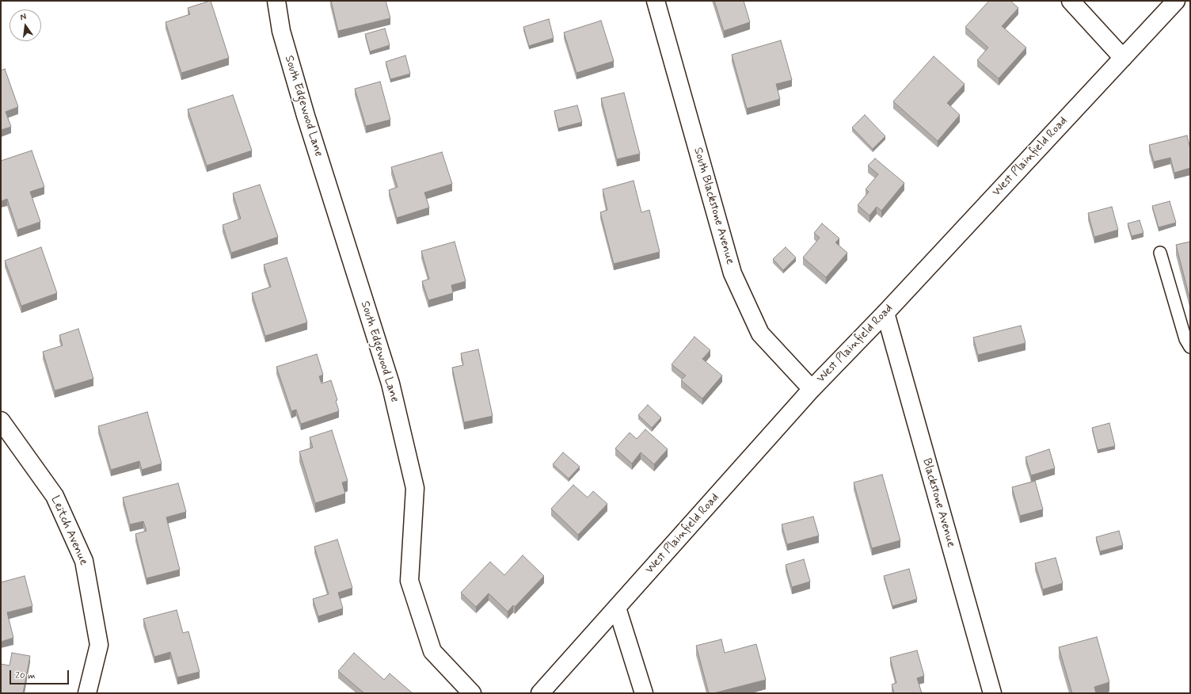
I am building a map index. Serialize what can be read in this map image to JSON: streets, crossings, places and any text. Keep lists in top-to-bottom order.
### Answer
{
  "streets": {
    "street": [
      "South Edgewood Lane",
      "West Plainfield Road",
      "South Blackstone Avenue",
      "Blackstone Avenue",
      "Leitch Avenue"
    ]
  },
  "crossings": [
    ["West Plainfield Road", "South Blackstone Avenue"],
    ["West Plainfield Road", "Blackstone Avenue"]
  ],
  "scale_bar": "20 m",
  "north": "top"
}
